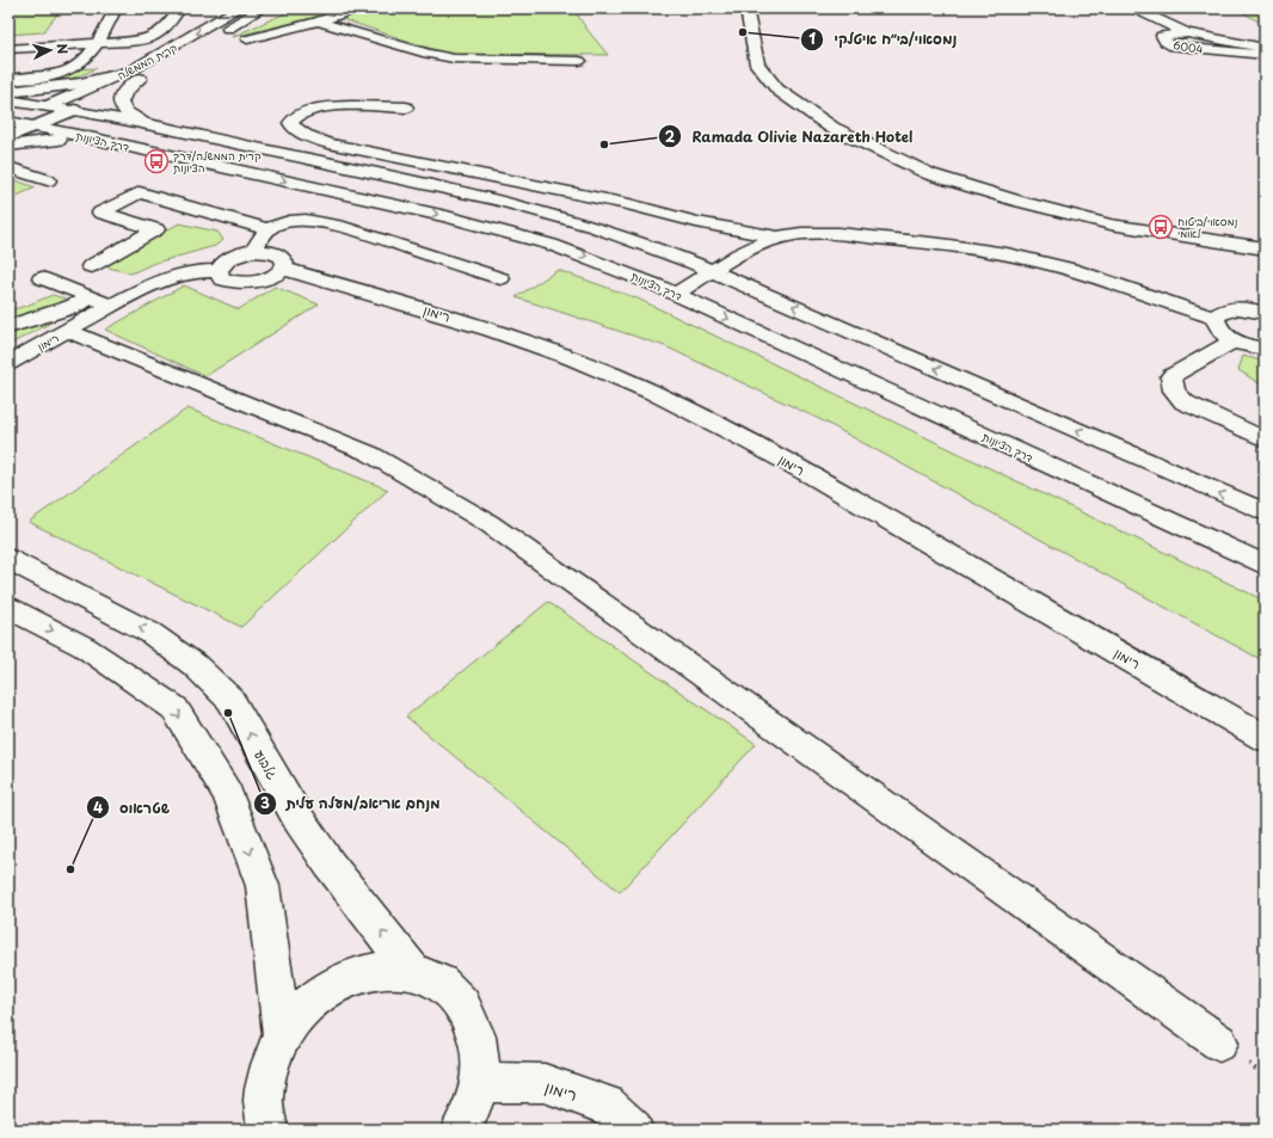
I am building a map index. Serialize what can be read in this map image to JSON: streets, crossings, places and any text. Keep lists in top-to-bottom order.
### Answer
{
  "streets": {
    "main road": [
      "6004",
      "קרית הממשלה",
      "דרך הציונות",
      "רימון",
      "גלבוע"
    ]
  },
  "crossings": [
    ["קרית הממשלה", "דרך הציונות"]
  ],
  "places": {
    "other": [
      "נמסאוי/בי״ח איטלקי",
      "Ramada Olivie Nazareth Hotel",
      "מנחם אריאב/מעלה עלית",
      "שטראוס"
    ],
    "bus stop": ["קרית הממשלה/דרך הציונות", "נמסאוי/ביטוח לאומי"]
  },
  "north": "right"
}
